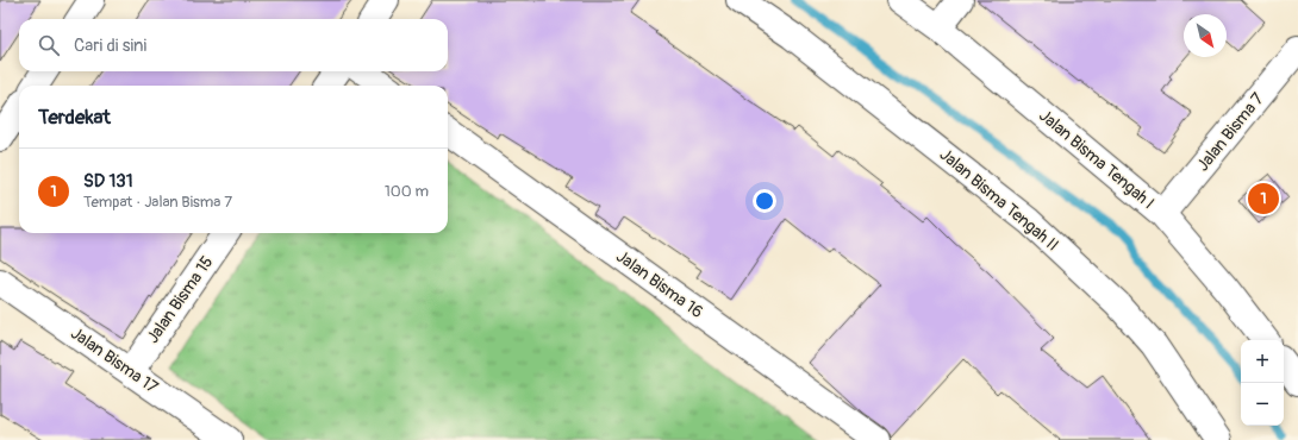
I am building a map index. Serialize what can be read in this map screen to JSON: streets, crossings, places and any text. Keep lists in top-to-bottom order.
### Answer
{
  "streets": {
    "street": [
      "Jalan Bisma 7",
      "Jalan Bisma Tengah I",
      "Jalan Bisma Tengah II",
      "Jalan Bisma 16",
      "Jalan Bisma 15",
      "Jalan Bisma 17"
    ]
  },
  "crossings": [
    ["Jalan Bisma 7", "Jalan Bisma Tengah I"],
    ["Jalan Bisma 15", "Jalan Bisma 17"]
  ],
  "north": "bottom right",
  "page": {
    "search": "Cari di sini",
    "heading": "Terdekat",
    "list": [
      {
        "mark": "1",
        "name": "SD 131",
        "note": "Tempat · Jalan Bisma 7",
        "value": "100 m"
      }
    ],
    "pins": "1",
    "map_buttons": ["+", "−"]
  }
}
